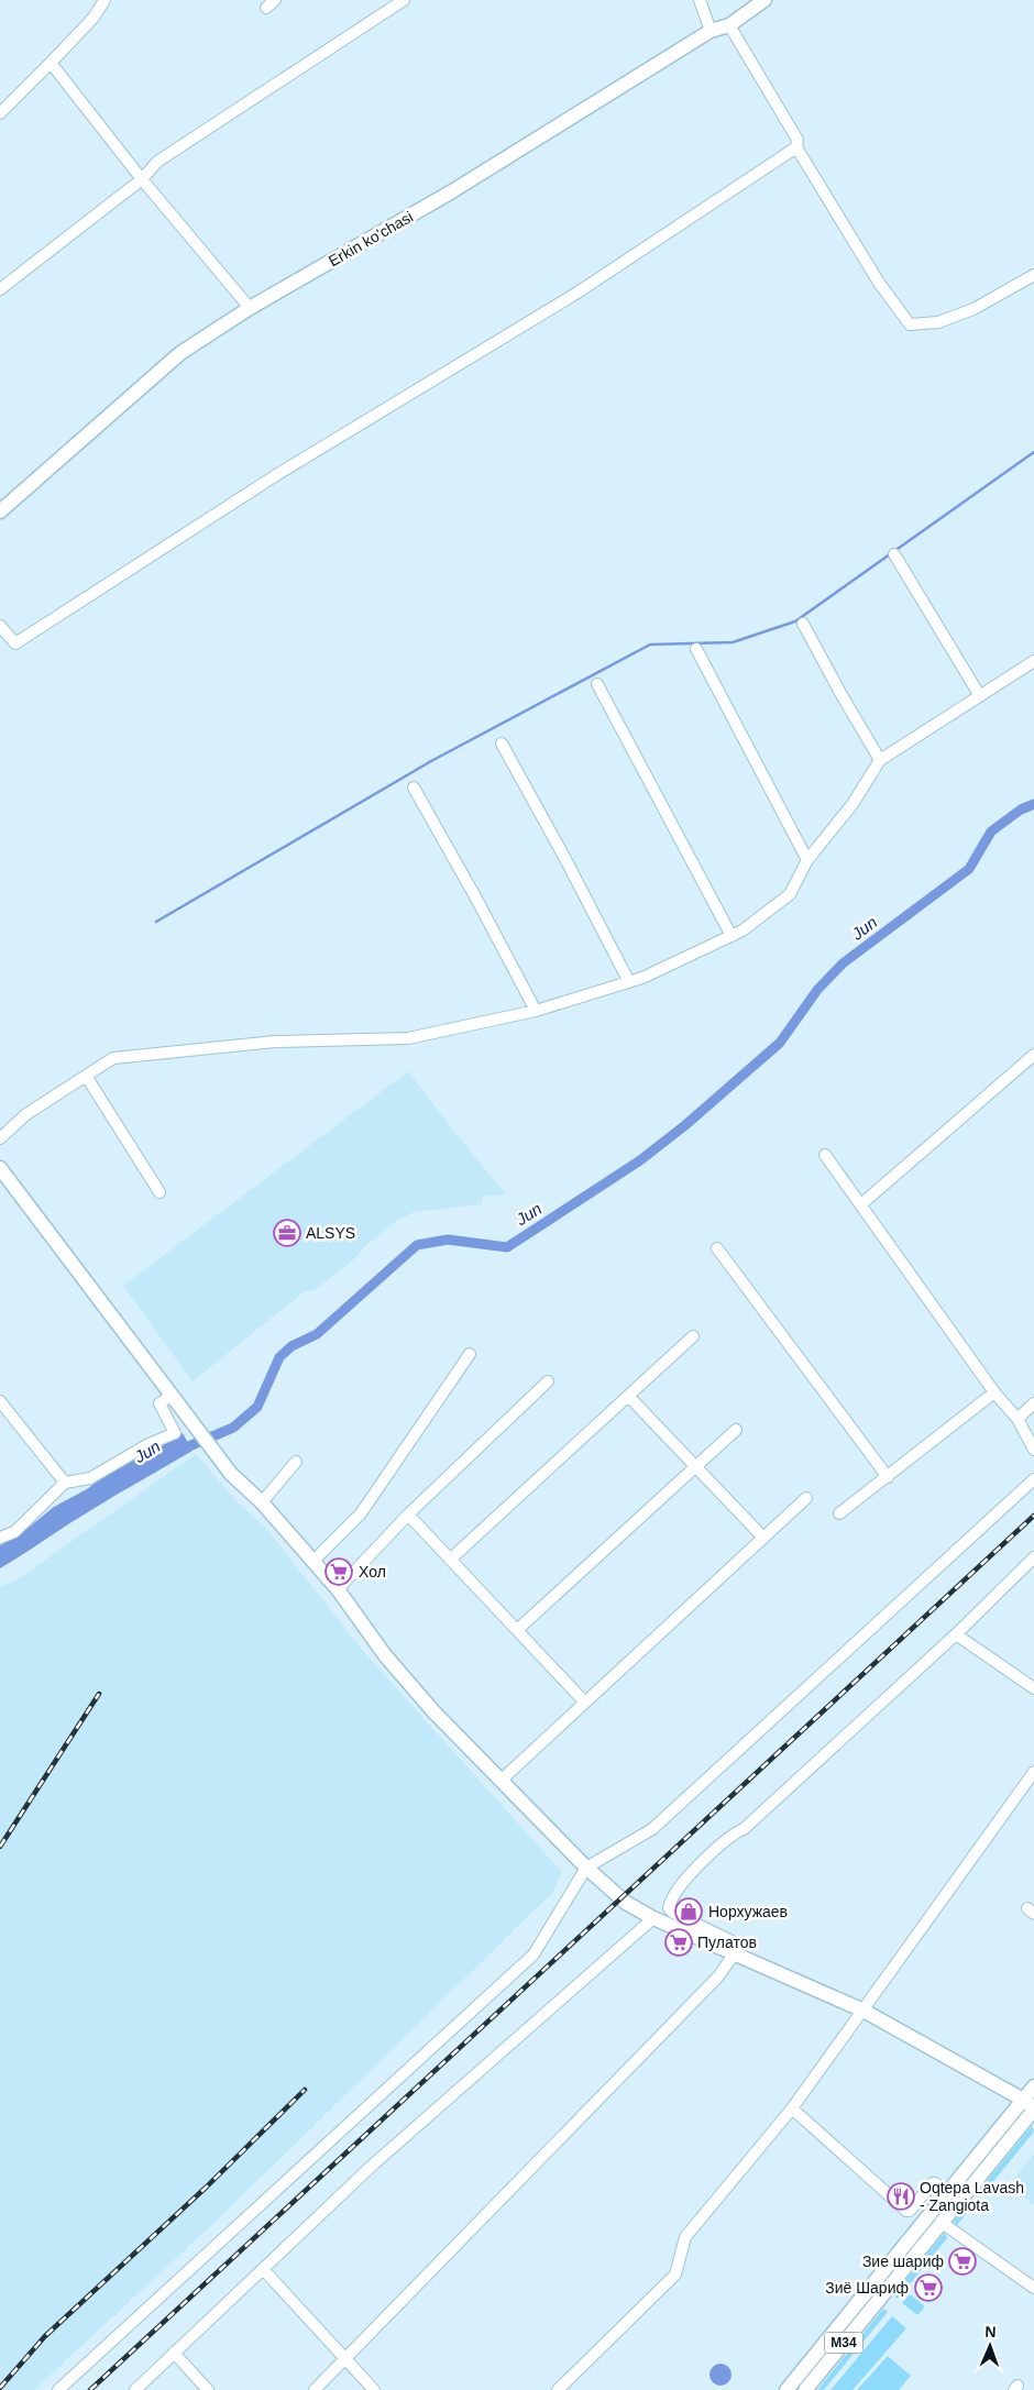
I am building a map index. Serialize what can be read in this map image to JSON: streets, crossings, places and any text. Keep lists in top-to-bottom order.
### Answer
{
  "streets": {
    "main road": ["Erkin ko'chasi", "M34"]
  },
  "water": ["Jun"],
  "places": {
    "office": ["ALSYS"],
    "supermarket": [
      "Хол",
      "Пулатов",
      "Зие шариф",
      "Зиё Шариф"
    ],
    "shop": ["Норхужаев"],
    "restaurant": ["Oqtepa Lavash - Zangiota"]
  },
  "north": "top"
}
